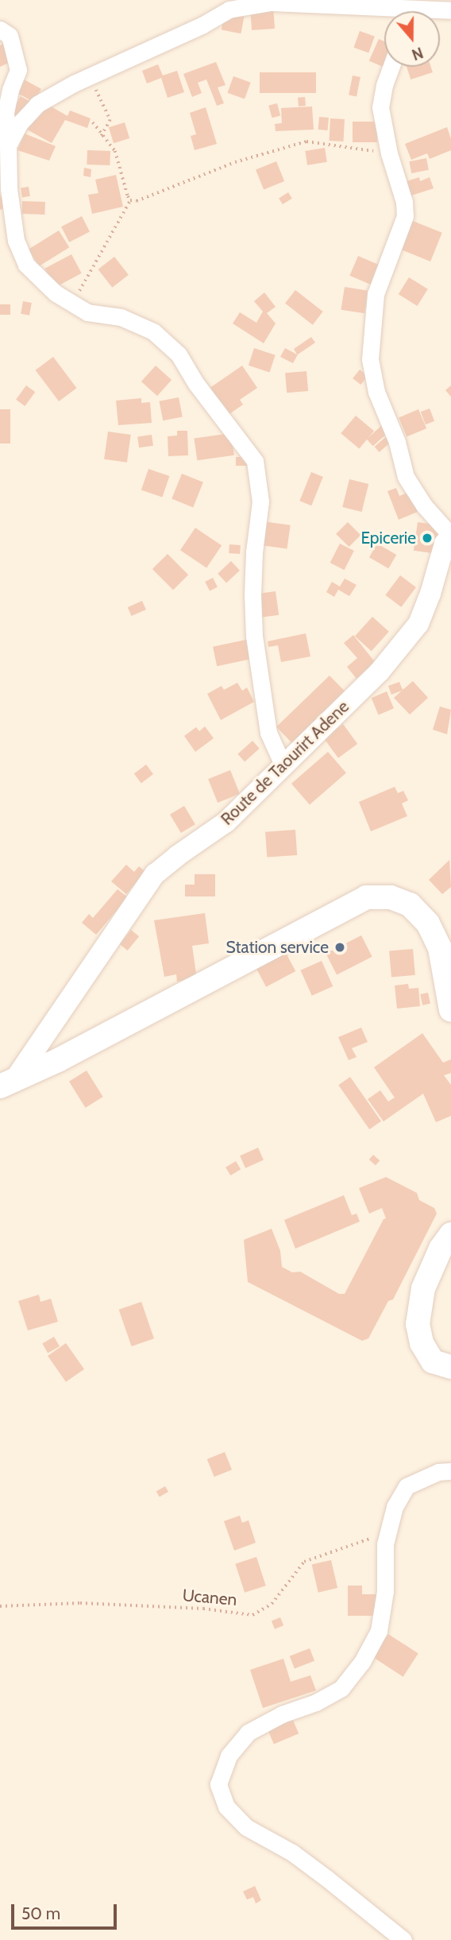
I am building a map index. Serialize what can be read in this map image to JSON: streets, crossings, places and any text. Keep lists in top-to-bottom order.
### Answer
{
  "streets": {
    "street": ["Route de Taourirt Adene"],
    "path": ["Ucanen"]
  },
  "places": ["Epicerie", "Station service"],
  "scale_bar": "50 m",
  "north": "bottom"
}
